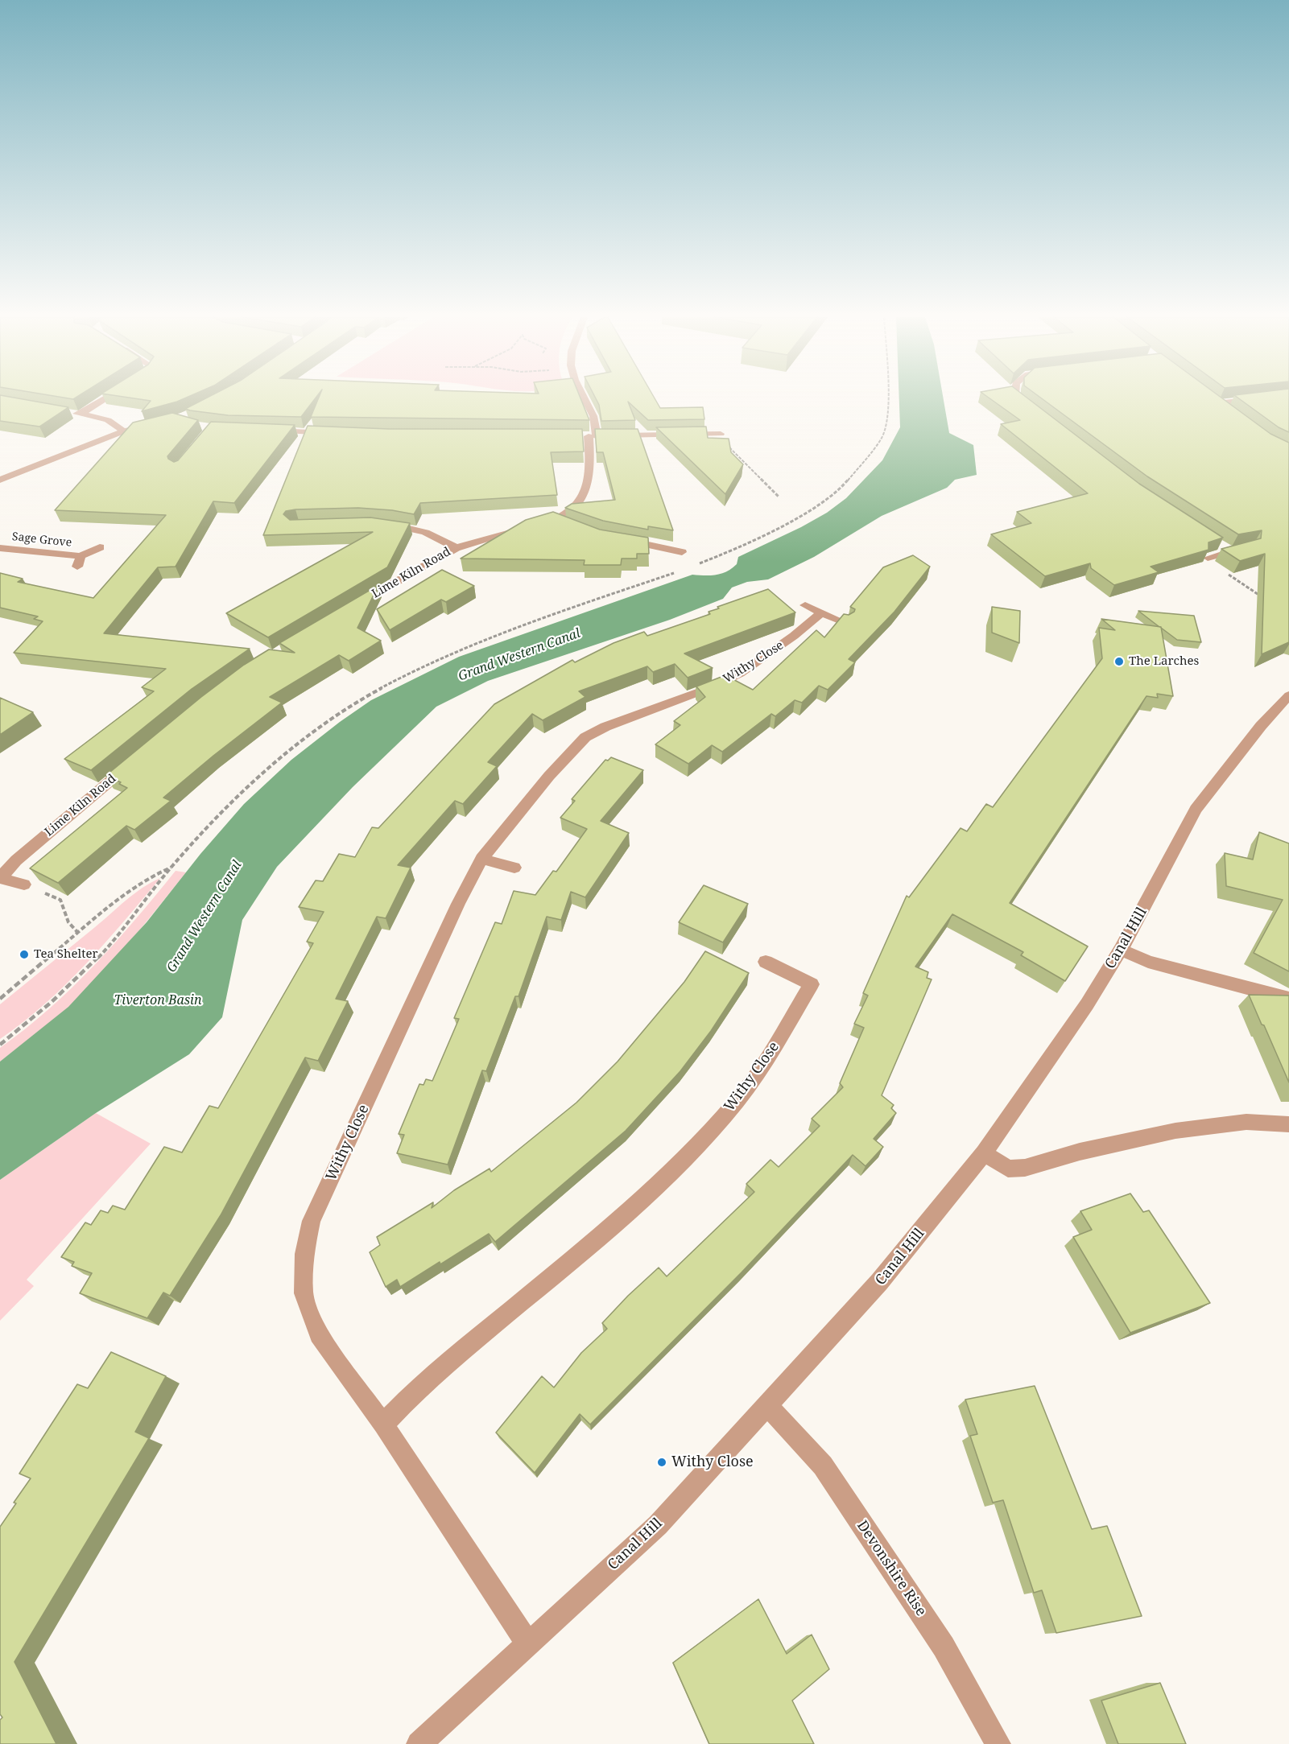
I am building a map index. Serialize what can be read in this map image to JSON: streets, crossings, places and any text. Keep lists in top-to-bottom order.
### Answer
{
  "streets": {
    "street": [
      "Sage Grove",
      "Lime Kiln Road",
      "Withy Close",
      "Canal Hill",
      "Devonshire Rise"
    ]
  },
  "crossings": [
    ["Withy Close", "Canal Hill"],
    ["Canal Hill", "Devonshire Rise"]
  ],
  "water": ["Grand Western Canal", "Tiverton Basin"],
  "places": ["The Larches", "Tea Shelter", "Withy Close"]
}
